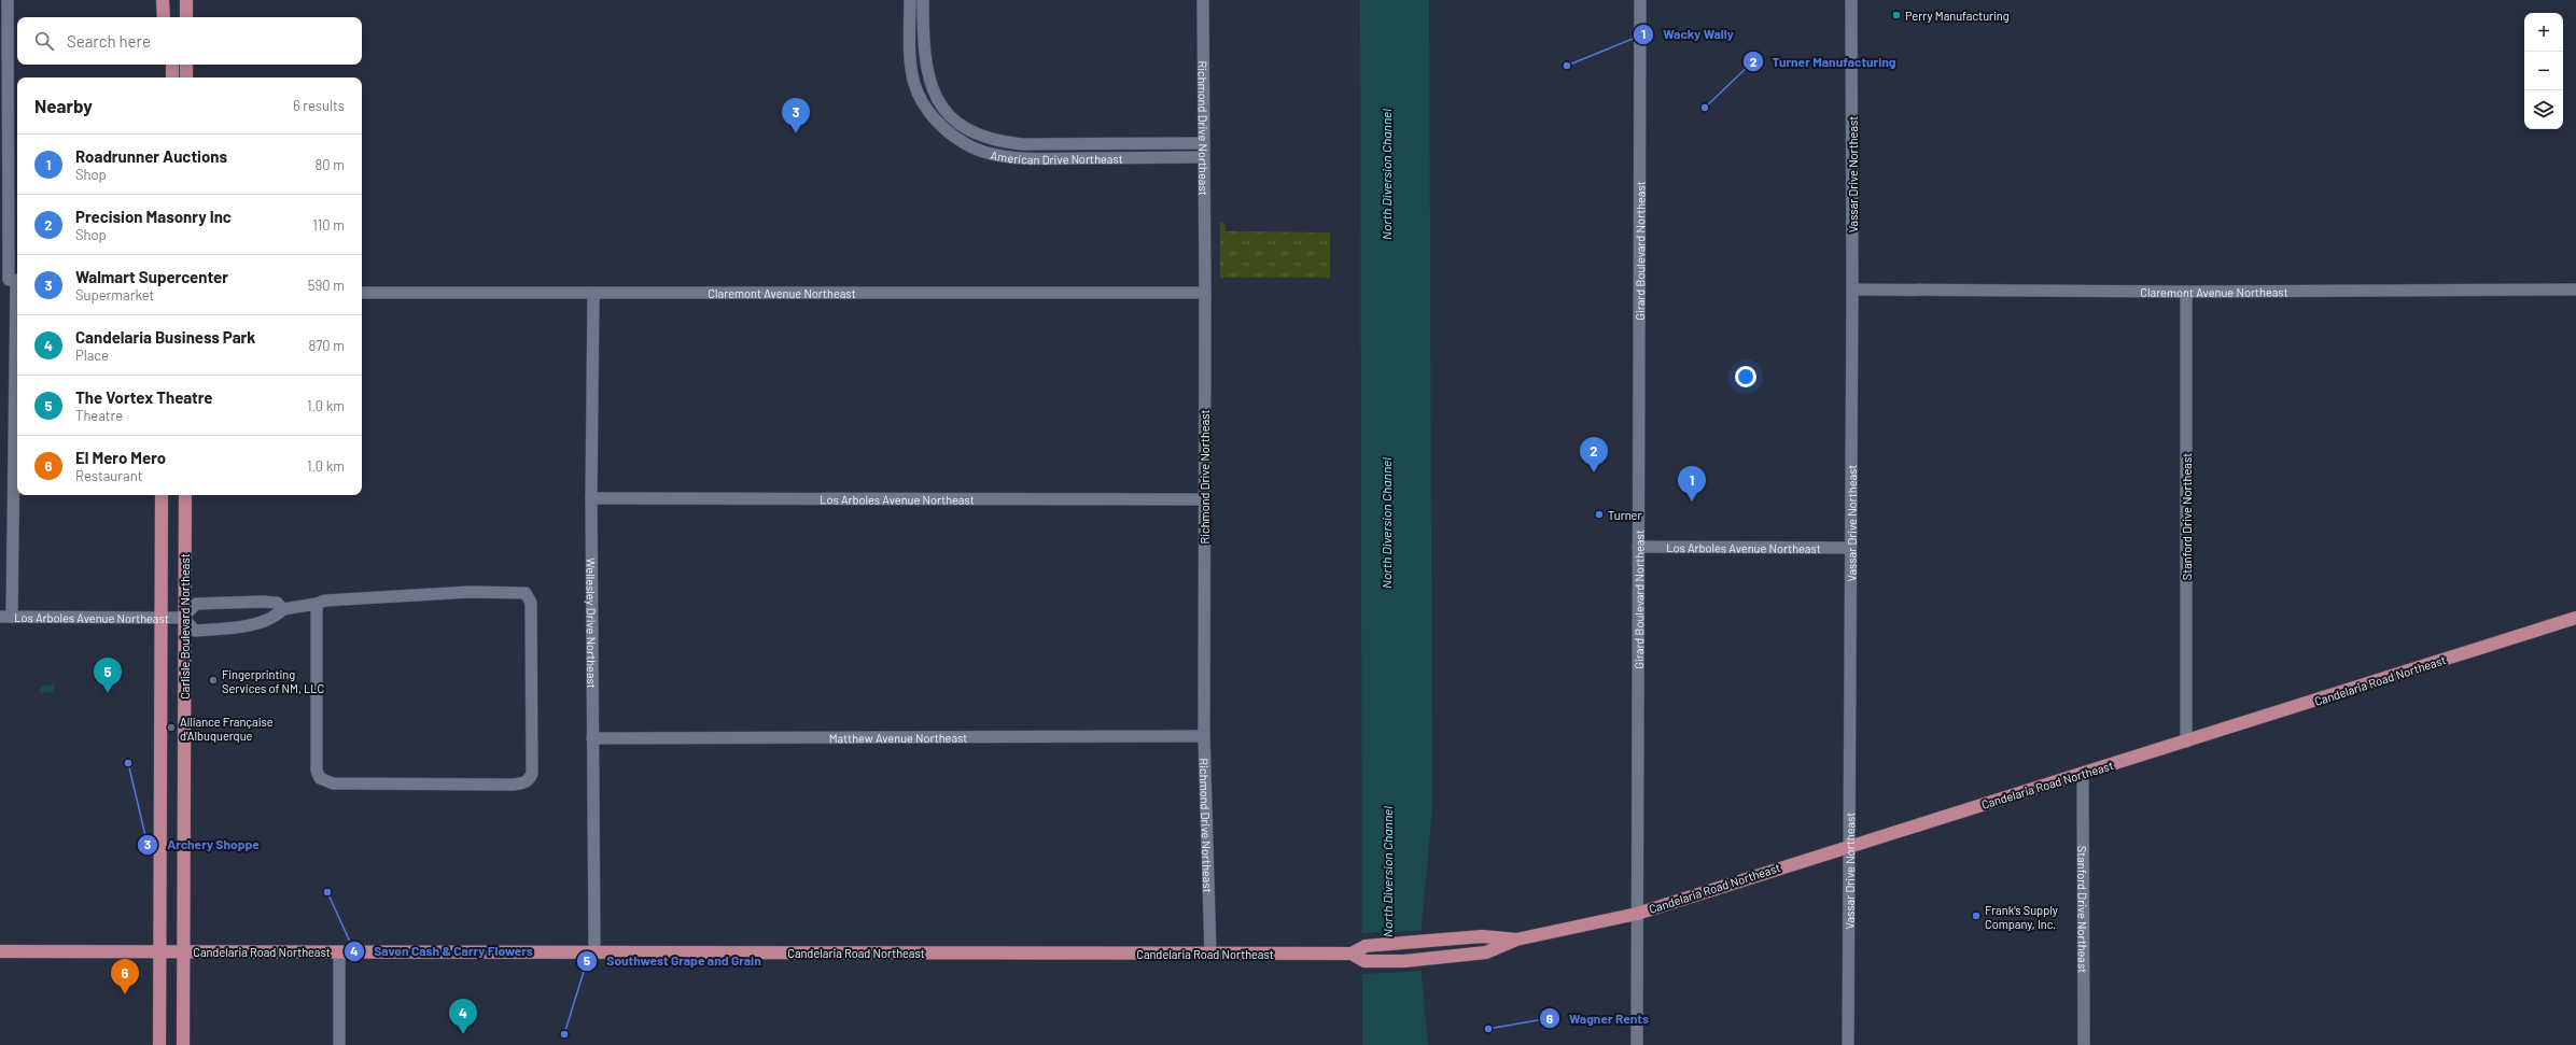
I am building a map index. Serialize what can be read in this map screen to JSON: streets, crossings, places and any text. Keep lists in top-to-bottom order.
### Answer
{
  "streets": {
    "main road": ["Carlisle Boulevard Northeast", "Candelaria Road Northeast"],
    "street": [
      "Richmond Drive Northeast",
      "American Drive Northeast",
      "Vassar Drive Northeast",
      "Girard Boulevard Northeast",
      "Claremont Avenue Northeast",
      "Los Arboles Avenue Northeast",
      "Stanford Drive Northeast",
      "Wellesley Drive Northeast",
      "Matthew Avenue Northeast"
    ]
  },
  "crossings": [
    ["Richmond Drive Northeast", "American Drive Northeast"],
    ["Richmond Drive Northeast", "Claremont Avenue Northeast"],
    ["Richmond Drive Northeast", "Los Arboles Avenue Northeast"],
    ["Richmond Drive Northeast", "Candelaria Road Northeast"],
    ["Richmond Drive Northeast", "Matthew Avenue Northeast"],
    ["Vassar Drive Northeast", "Claremont Avenue Northeast"],
    ["Vassar Drive Northeast", "Los Arboles Avenue Northeast"],
    ["Vassar Drive Northeast", "Candelaria Road Northeast"],
    ["Girard Boulevard Northeast", "Los Arboles Avenue Northeast"],
    ["Girard Boulevard Northeast", "Candelaria Road Northeast"],
    ["Claremont Avenue Northeast", "Stanford Drive Northeast"],
    ["Claremont Avenue Northeast", "Wellesley Drive Northeast"],
    ["Los Arboles Avenue Northeast", "Wellesley Drive Northeast"],
    ["Los Arboles Avenue Northeast", "Carlisle Boulevard Northeast"],
    ["Stanford Drive Northeast", "Candelaria Road Northeast"],
    ["Wellesley Drive Northeast", "Candelaria Road Northeast"],
    ["Wellesley Drive Northeast", "Matthew Avenue Northeast"],
    ["Carlisle Boulevard Northeast", "Candelaria Road Northeast"]
  ],
  "water": ["North Diversion Channel"],
  "places": [
    "Perry Manufacturing",
    "Wacky Wally",
    "Turner Manufacturing",
    "Turner",
    "Fingerprinting Services of NM, LLC",
    "Alliance Française d'Albuquerque",
    "Archery Shoppe",
    "Savon Cash & Carry Flowers",
    "Frank's Supply Company, Inc.",
    "Wagner Rents",
    "Southwest Grape and Grain"
  ],
  "page": {
    "map_buttons": ["+", "−"],
    "search": "Search here",
    "heading": ["Nearby", "6 results"],
    "pins": [
      "3",
      "2",
      "1",
      "5",
      "6",
      "4"
    ],
    "list": [
      {
        "mark": "1",
        "name": "Roadrunner Auctions",
        "note": "Shop",
        "value": "80 m"
      },
      {
        "mark": "2",
        "name": "Precision Masonry Inc",
        "note": "Shop",
        "value": "110 m"
      },
      {
        "mark": "3",
        "name": "Walmart Supercenter",
        "note": "Supermarket",
        "value": "590 m"
      },
      {
        "mark": "4",
        "name": "Candelaria Business Park",
        "note": "Place",
        "value": "870 m"
      },
      {
        "mark": "5",
        "name": "The Vortex Theatre",
        "note": "Theatre",
        "value": "1.0 km"
      },
      {
        "mark": "6",
        "name": "El Mero Mero",
        "note": "Restaurant",
        "value": "1.0 km"
      }
    ]
  }
}
